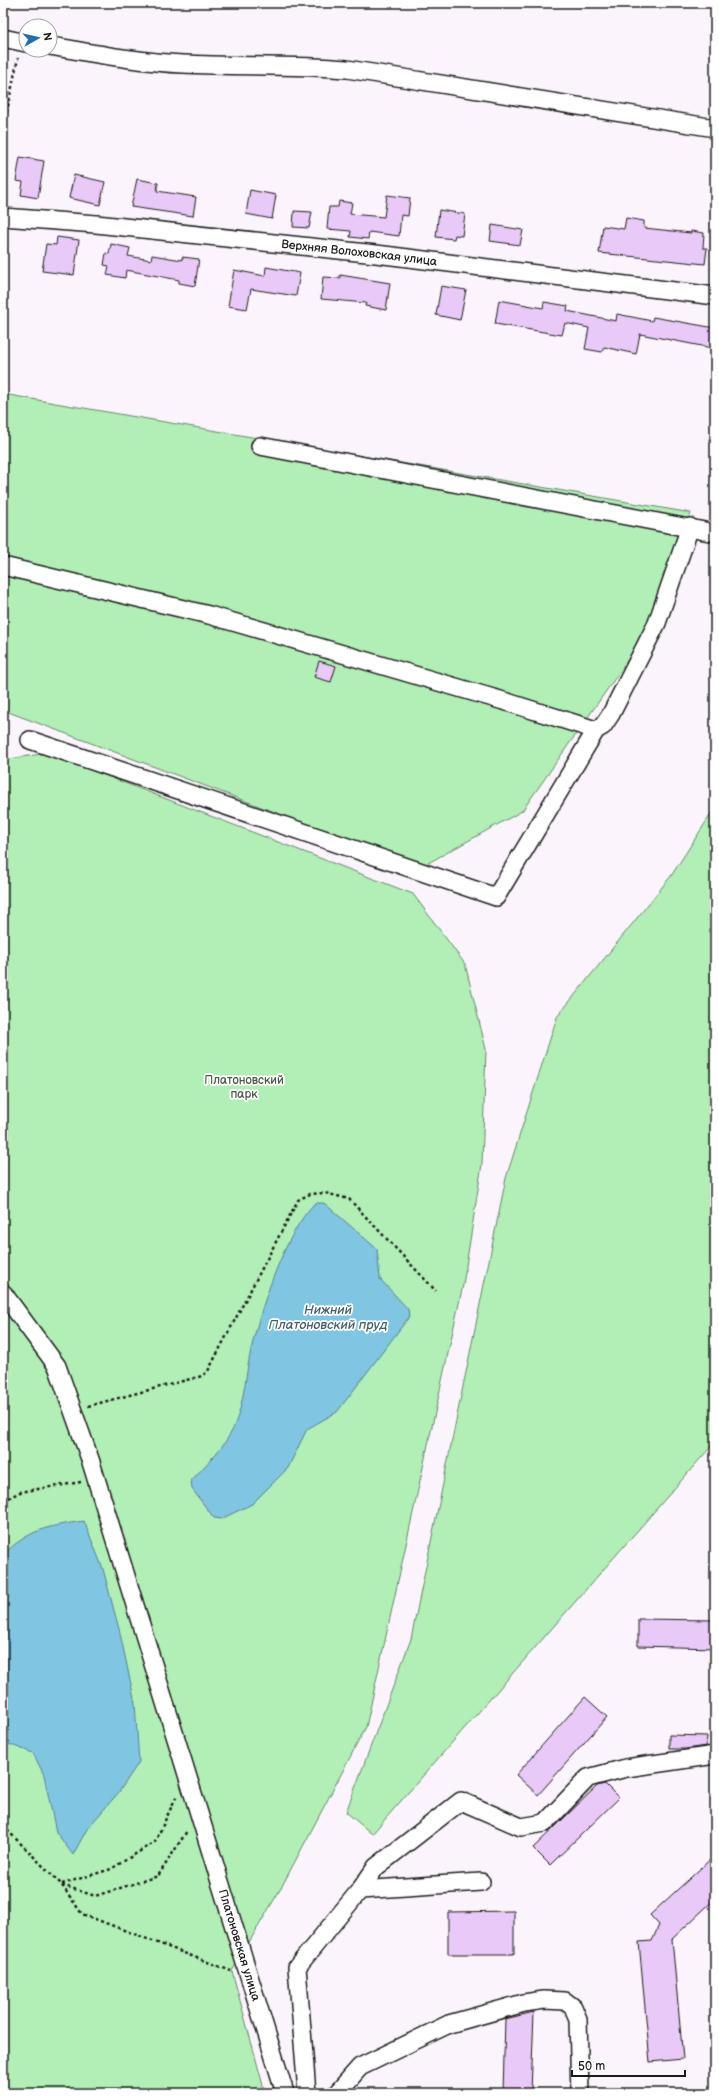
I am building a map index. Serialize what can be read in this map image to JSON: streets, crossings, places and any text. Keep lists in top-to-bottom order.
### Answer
{
  "streets": {
    "street": ["Верхняя Волоховская улица", "Платоновская улица"]
  },
  "water": ["Нижний Платоновский пруд"],
  "parks": ["Платоновский парк"],
  "scale_bar": "50 m",
  "north": "right"
}
